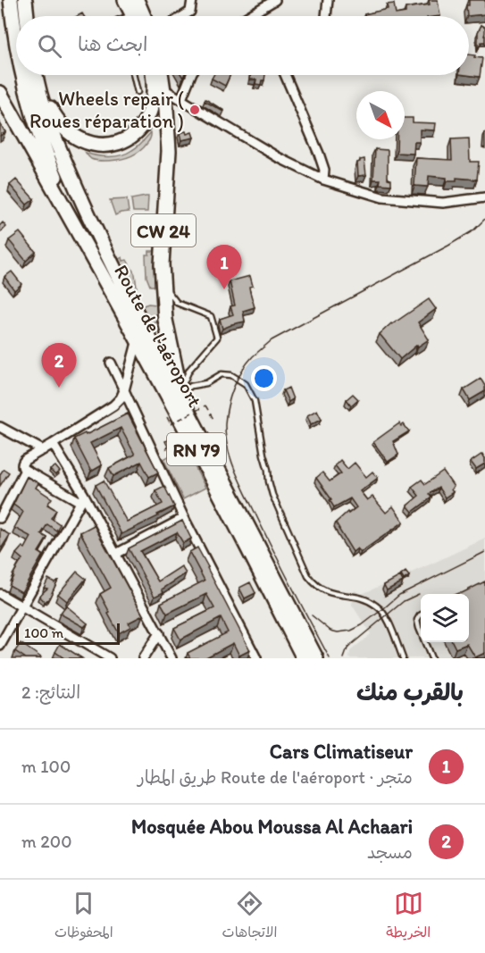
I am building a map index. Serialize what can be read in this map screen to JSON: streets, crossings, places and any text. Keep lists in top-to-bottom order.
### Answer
{
  "streets": {
    "highway": ["CW 24", "Route de l'aéroport", "RN 79"]
  },
  "crossings": [
    ["CW 24", "RN 79"],
    ["Route de l'aéroport", "RN 79"]
  ],
  "places": ["Wheels repair ( Roues réparation )"],
  "scale_bar": "100 m",
  "north": "bottom right",
  "page": {
    "search": "ابحث هنا",
    "pins": ["1", "2"],
    "scale": "100 m",
    "heading": ["بالقرب منك", "النتائج: 2"],
    "list": [
      {
        "mark": "1",
        "name": "Cars Climatiseur",
        "note": "متجر · Route de l'aéroport طريق المطار",
        "value": "100 m"
      },
      {
        "mark": "2",
        "name": "Mosquée Abou Moussa Al Achaari",
        "note": "مسجد",
        "value": "200 m"
      }
    ],
    "nav": ["الخريطة", "الاتجاهات", "المحفوظات"]
  }
}
